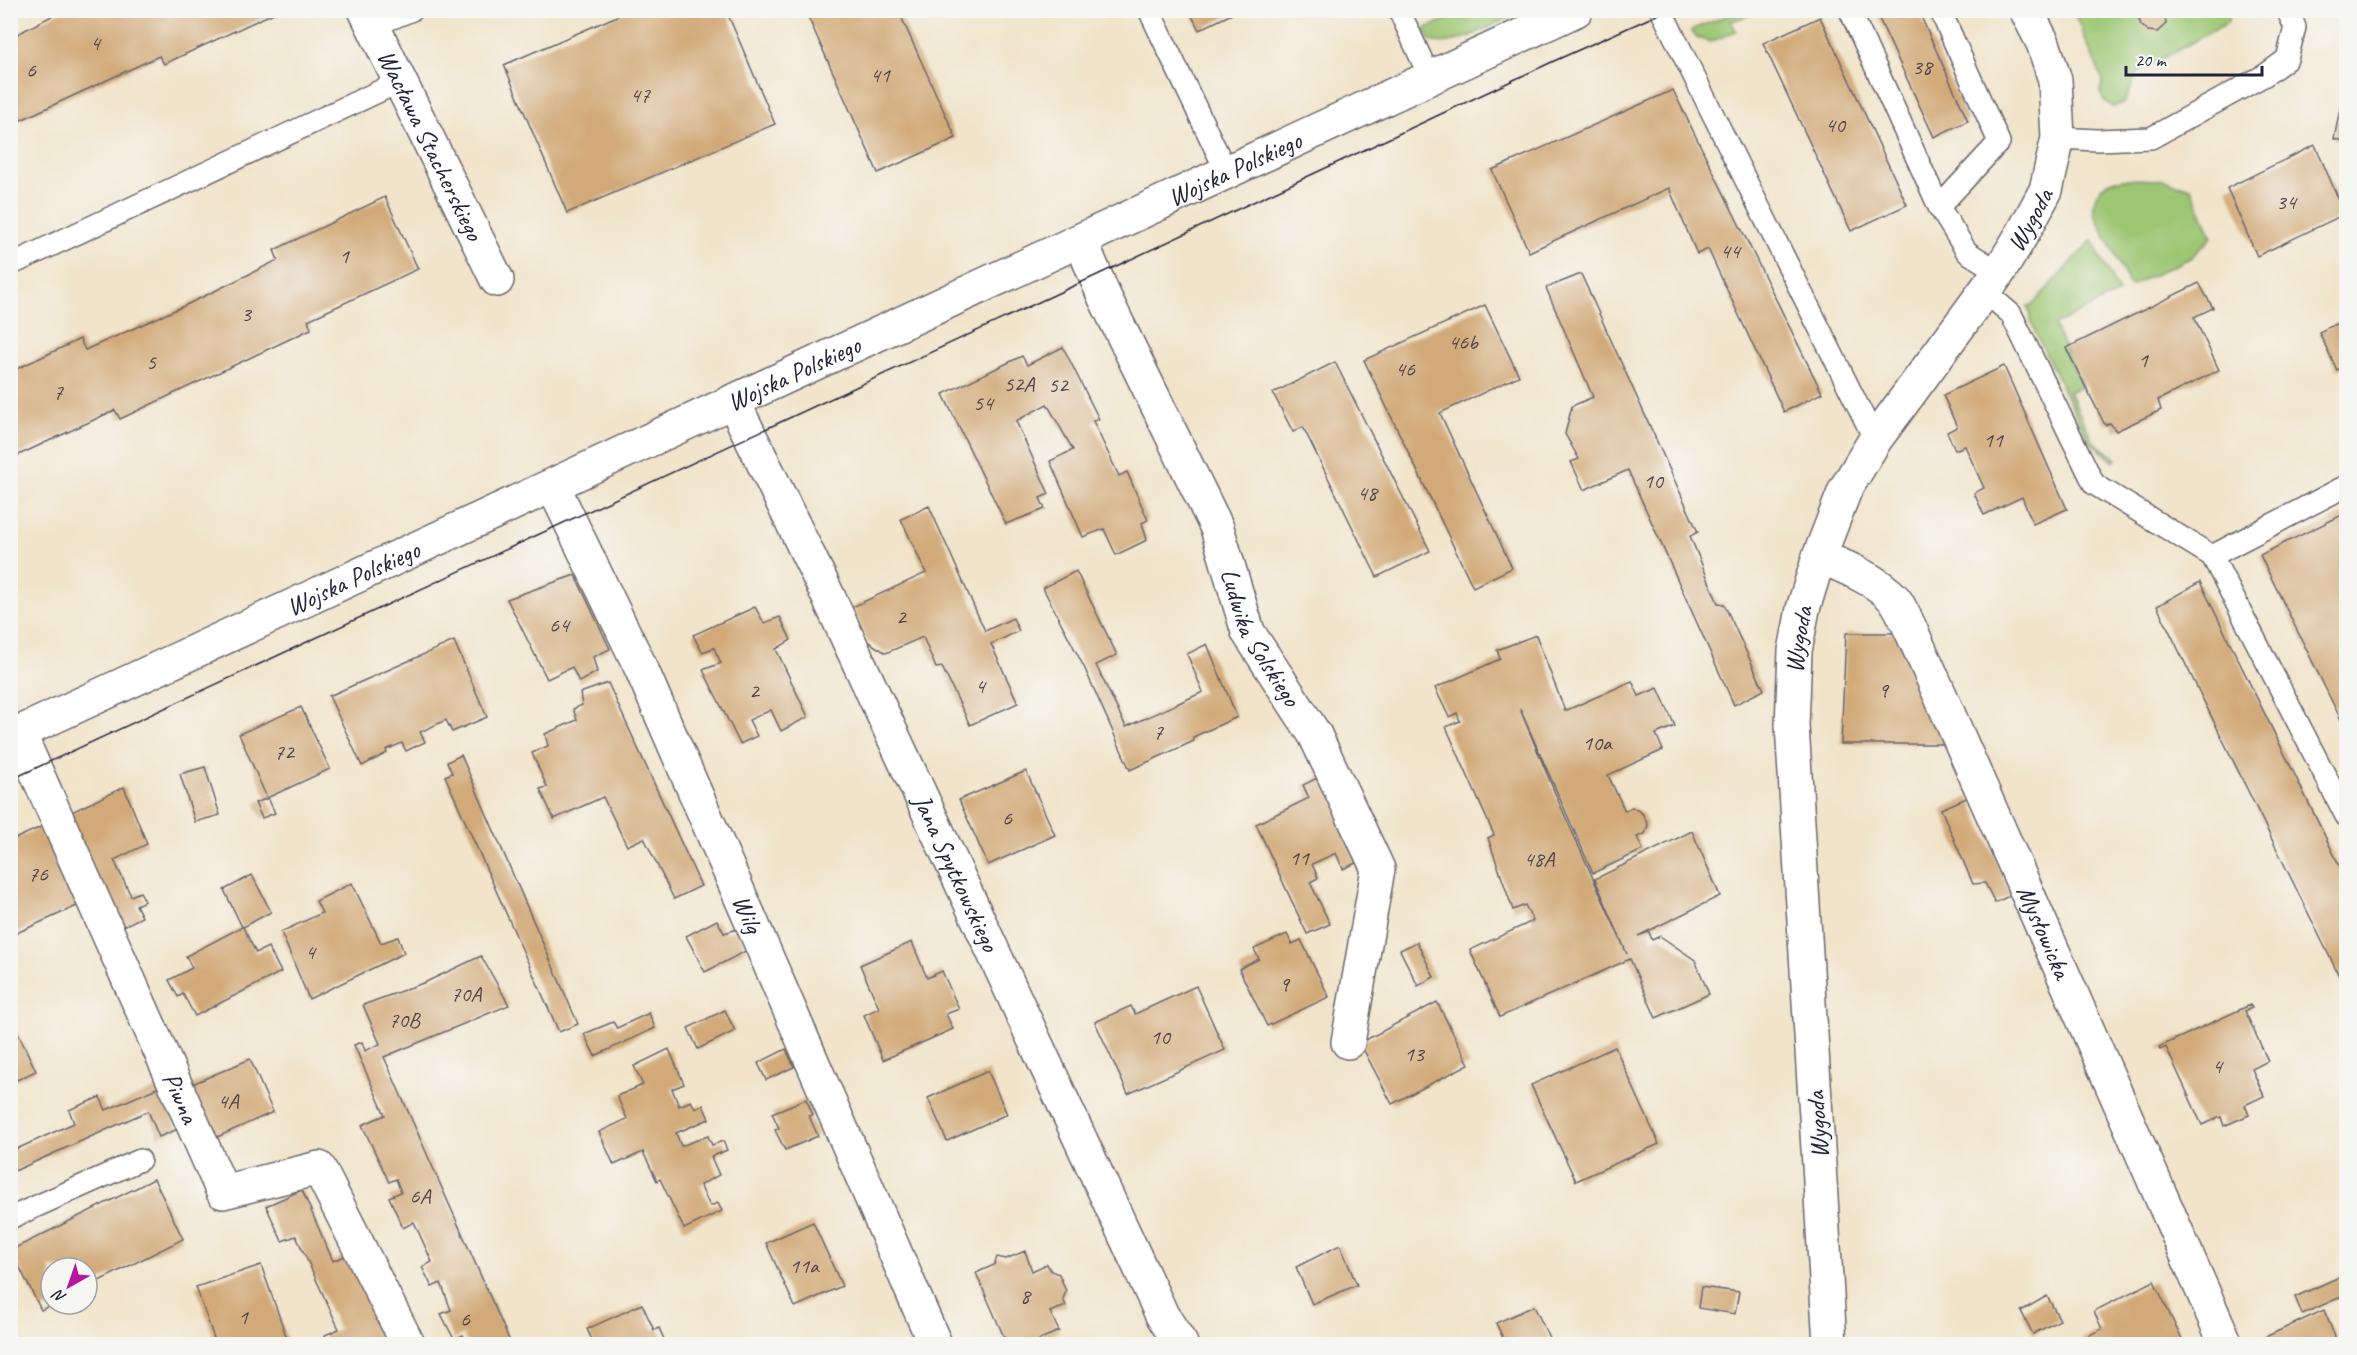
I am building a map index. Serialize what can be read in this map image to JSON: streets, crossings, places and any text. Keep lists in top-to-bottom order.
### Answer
{
  "streets": {
    "street": [
      "Wacława Stacherskiego",
      "Wojska Polskiego",
      "Wygoda",
      "Ludwika Solskiego",
      "Jana Spytkowskiego",
      "Wilg",
      "Mysłowicka",
      "Piwna"
    ]
  },
  "crossings": [
    ["Wojska Polskiego", "Ludwika Solskiego"],
    ["Wojska Polskiego", "Jana Spytkowskiego"],
    ["Wojska Polskiego", "Wilg"],
    ["Wojska Polskiego", "Piwna"],
    ["Wygoda", "Mysłowicka"]
  ],
  "house_numbers": [
    "4",
    "38",
    "6",
    "41",
    "47",
    "40",
    "34",
    "44",
    "1",
    "3",
    "46b",
    "1",
    "5",
    "46",
    "52A",
    "52",
    "7",
    "54",
    "11",
    "10",
    "48",
    "2",
    "64",
    "4",
    "9",
    "2",
    "7",
    "10a",
    "72",
    "6",
    "11",
    "48A",
    "76",
    "4",
    "9",
    "70A",
    "70B",
    "10",
    "13",
    "4",
    "4A",
    "6A",
    "11a",
    "8",
    "1",
    "6"
  ],
  "scale_bar": "20 m",
  "north": "bottom left"
}
